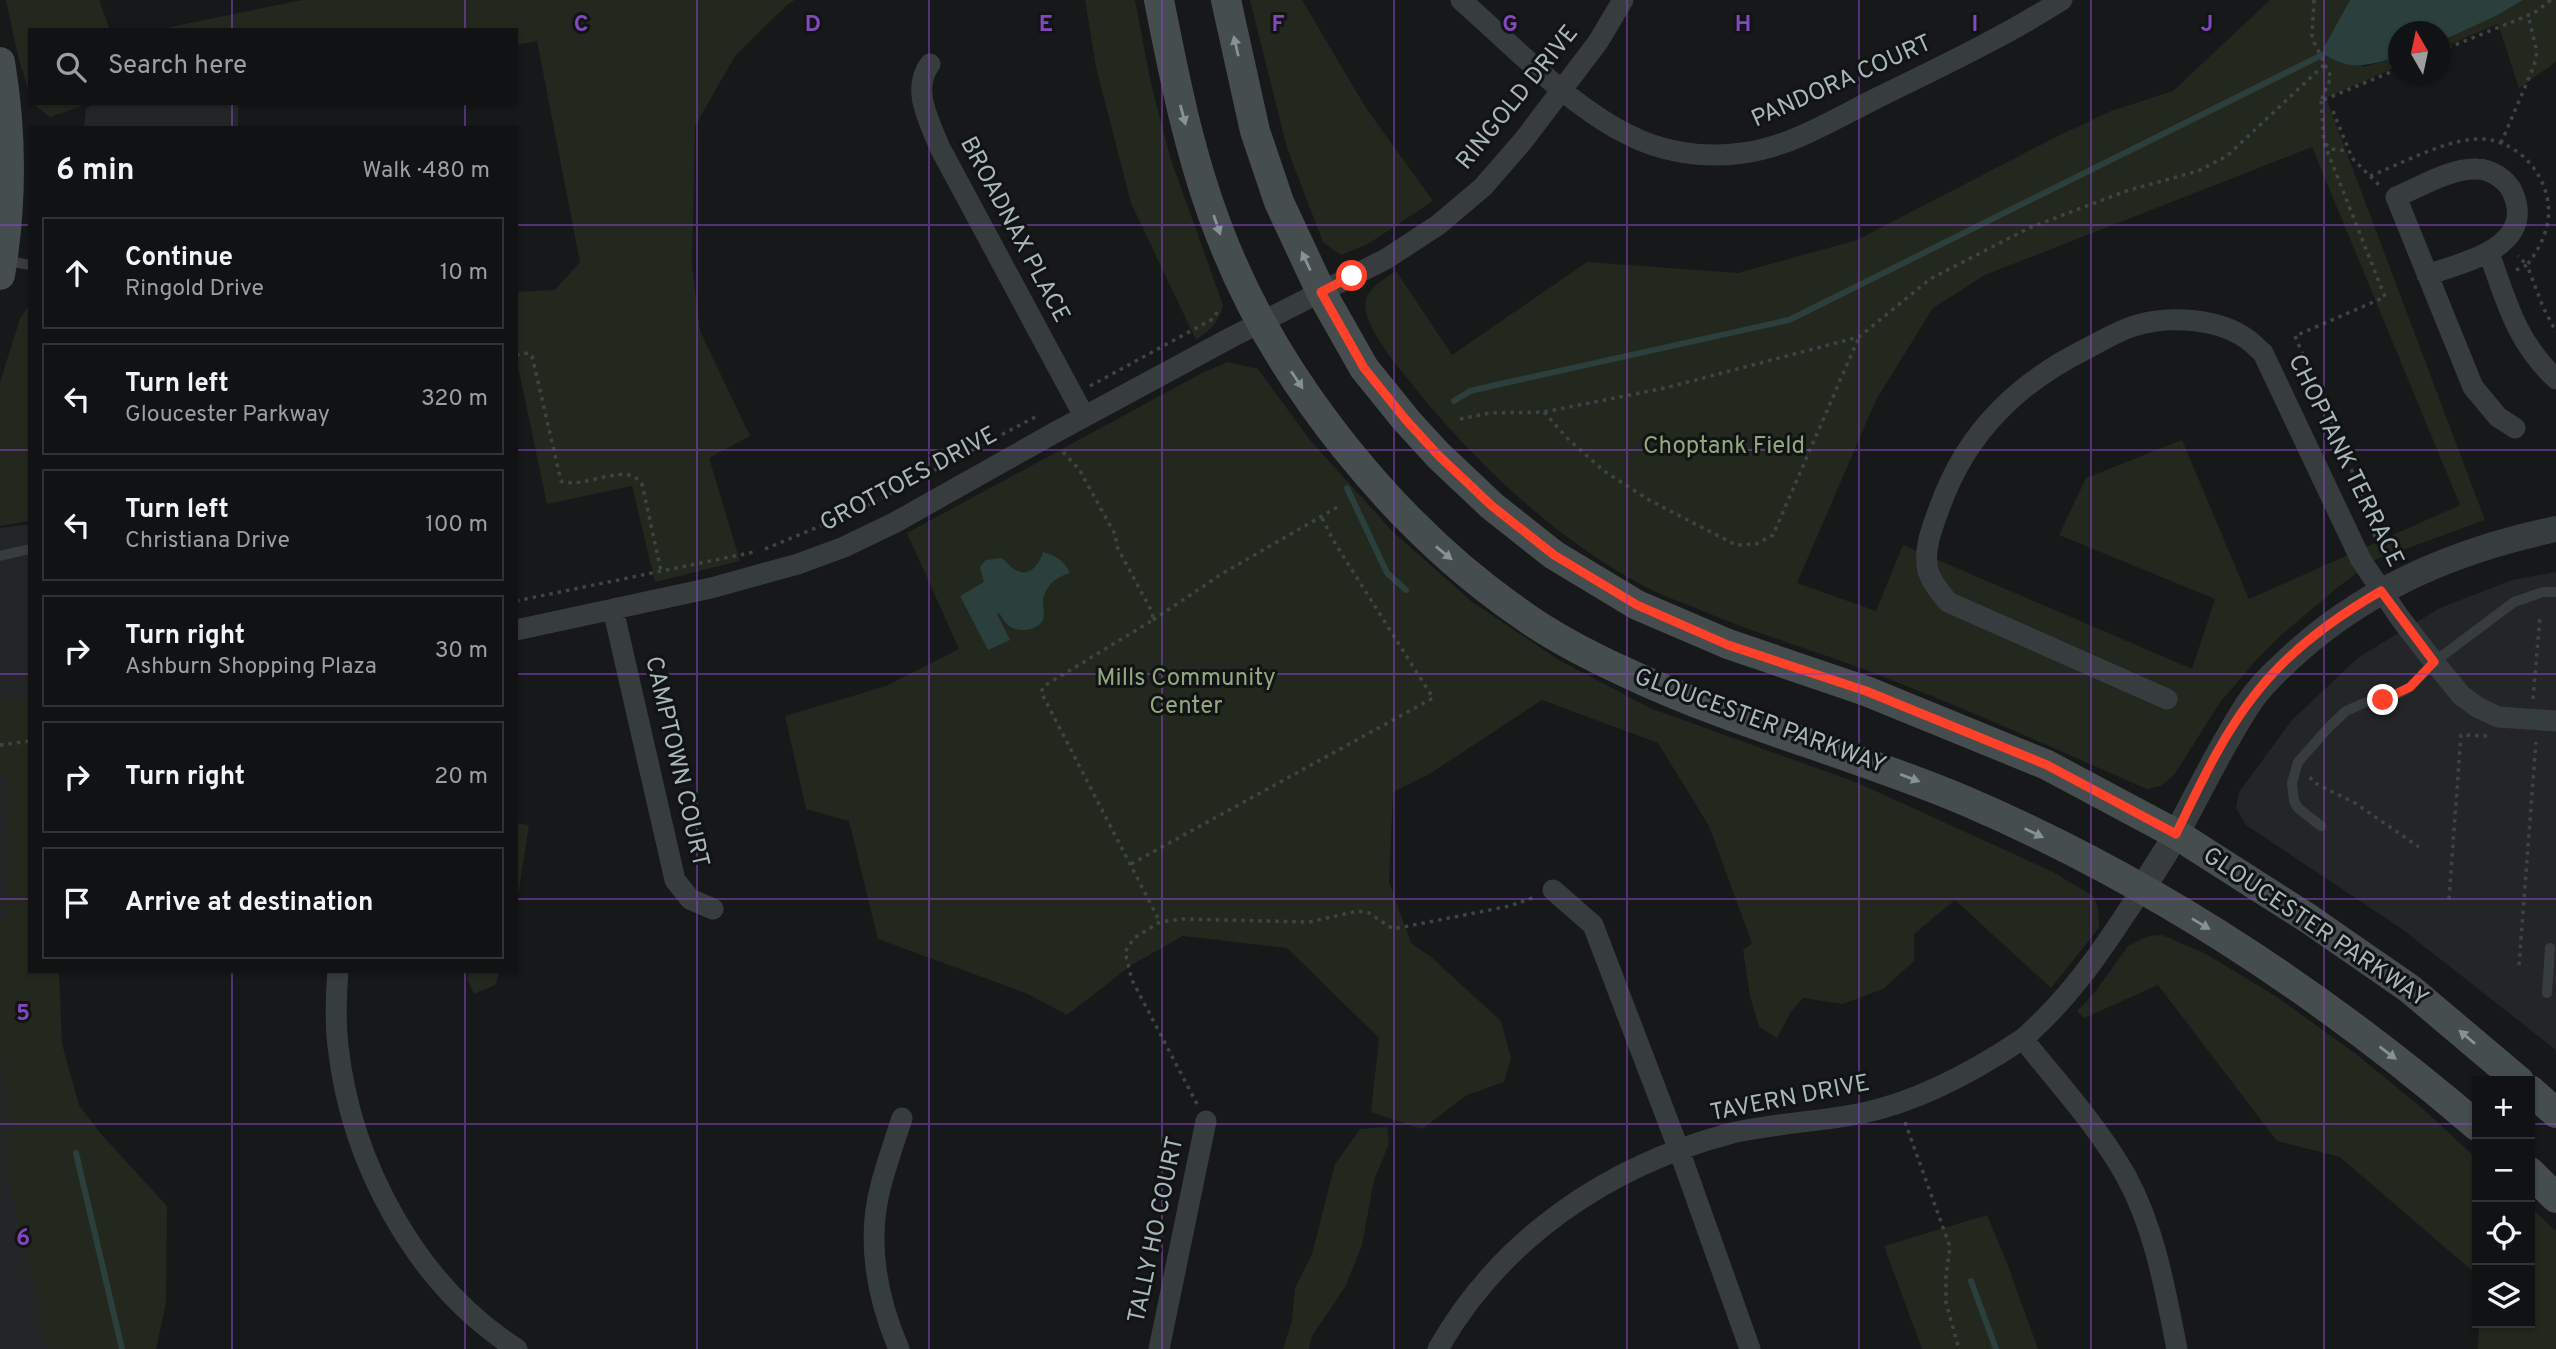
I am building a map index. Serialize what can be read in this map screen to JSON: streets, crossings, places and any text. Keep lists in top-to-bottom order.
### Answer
{
  "streets": {
    "main road": ["GLOUCESTER PARKWAY"],
    "street": [
      "PANDORA COURT",
      "RINGOLD DRIVE",
      "BROADNAX PLACE",
      "CHOPTANK TERRACE",
      "GROTTOES DRIVE",
      "CAMPTOWN COURT",
      "TAVERN DRIVE",
      "TALLY HO COURT"
    ]
  },
  "crossings": [
    ["PANDORA COURT", "RINGOLD DRIVE"],
    ["RINGOLD DRIVE", "GROTTOES DRIVE"],
    ["RINGOLD DRIVE", "GLOUCESTER PARKWAY"],
    ["BROADNAX PLACE", "GROTTOES DRIVE"],
    ["GROTTOES DRIVE", "GLOUCESTER PARKWAY"],
    ["GROTTOES DRIVE", "CAMPTOWN COURT"],
    ["GLOUCESTER PARKWAY", "TAVERN DRIVE"]
  ],
  "parks": ["Choptank Field", "Mills Community Center"],
  "north": "top",
  "page": {
    "search": "Search here",
    "heading": ["6 min", "Walk · 480 m"],
    "list": [
      ["Continue", "Ringold Drive", "10 m"],
      ["Turn left", "Gloucester Parkway", "320 m"],
      ["Turn left", "Christiana Drive", "100 m"],
      ["Turn right", "Ashburn Shopping Plaza", "30 m"],
      ["Turn right", "20 m"],
      "Arrive at destination"
    ],
    "map_buttons": ["+", "−"]
  },
  "grid": {
    "columns": [
      "C",
      "D",
      "E",
      "F",
      "G",
      "H",
      "I",
      "J"
    ],
    "rows": ["5", "6"]
  }
}
